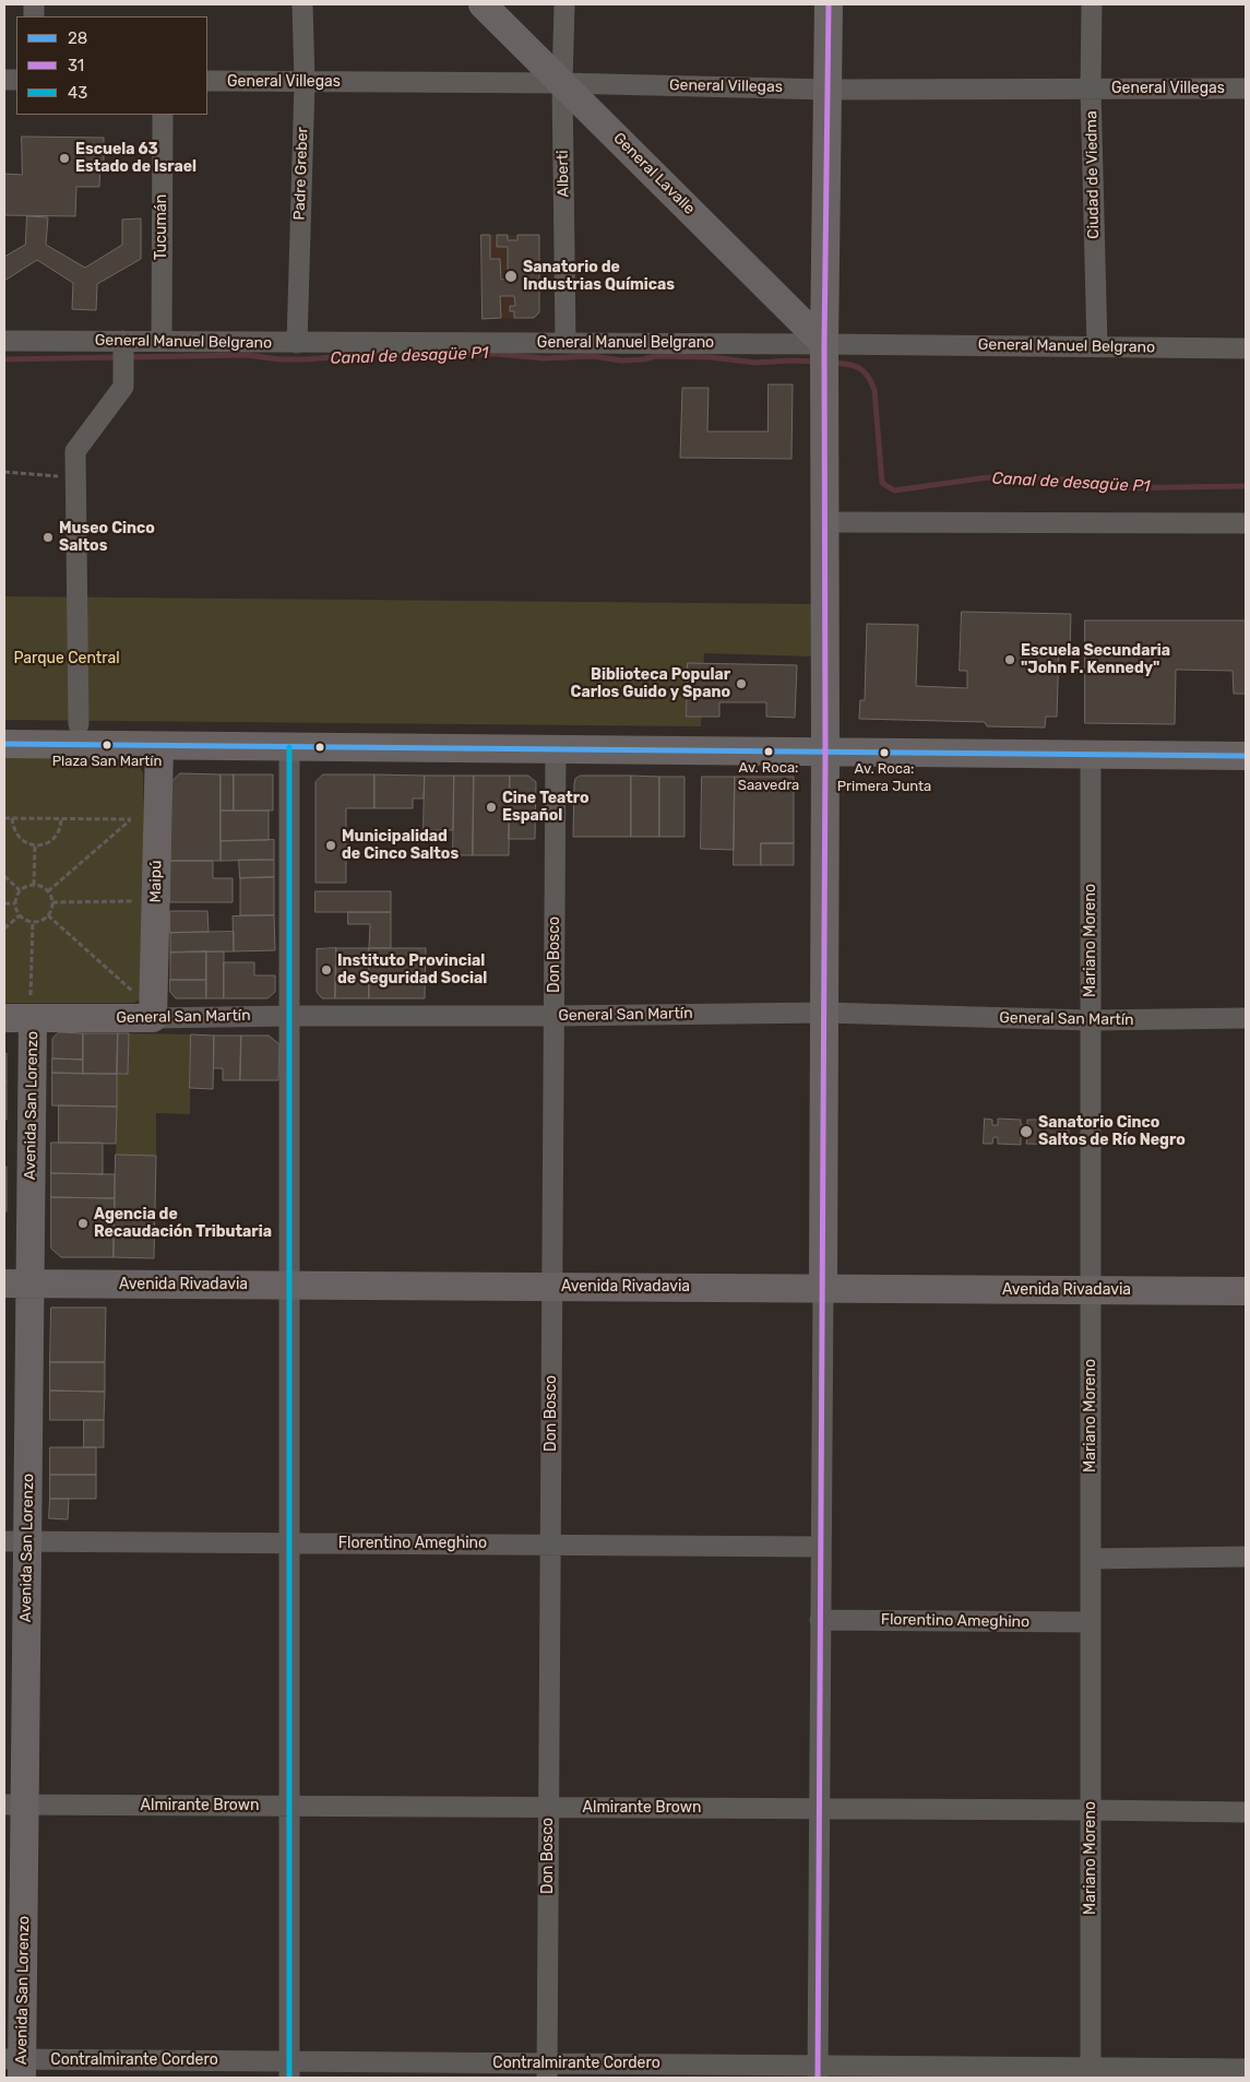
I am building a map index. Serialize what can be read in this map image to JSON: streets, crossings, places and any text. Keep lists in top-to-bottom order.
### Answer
{
  "streets": {
    "street": [
      "General Villegas",
      "Padre Greber",
      "Alberti",
      "General Lavalle",
      "Ciudad de Viedma",
      "Tucumán",
      "General Manuel Belgrano",
      "Maipú",
      "Mariano Moreno",
      "Don Bosco",
      "General San Martín",
      "Avenida San Lorenzo",
      "Avenida Rivadavia",
      "Florentino Ameghino",
      "Almirante Brown",
      "Contralmirante Cordero"
    ]
  },
  "crossings": [
    ["General Villegas", "Padre Greber"],
    ["General Villegas", "Alberti"],
    ["General Villegas", "General Lavalle"],
    ["General Villegas", "Ciudad de Viedma"],
    ["Padre Greber", "General Manuel Belgrano"],
    ["Alberti", "General Lavalle"],
    ["Alberti", "General Manuel Belgrano"],
    ["General Lavalle", "General Manuel Belgrano"],
    ["Ciudad de Viedma", "General Manuel Belgrano"],
    ["Tucumán", "General Manuel Belgrano"],
    ["Maipú", "General San Martín"],
    ["Mariano Moreno", "General San Martín"],
    ["Mariano Moreno", "Avenida Rivadavia"],
    ["Mariano Moreno", "Florentino Ameghino"],
    ["Mariano Moreno", "Almirante Brown"],
    ["Mariano Moreno", "Contralmirante Cordero"],
    ["Don Bosco", "General San Martín"],
    ["Don Bosco", "Avenida Rivadavia"],
    ["Don Bosco", "Florentino Ameghino"],
    ["Don Bosco", "Almirante Brown"],
    ["Don Bosco", "Contralmirante Cordero"],
    ["General San Martín", "Avenida San Lorenzo"],
    ["Avenida San Lorenzo", "Avenida Rivadavia"],
    ["Avenida San Lorenzo", "Florentino Ameghino"],
    ["Avenida San Lorenzo", "Almirante Brown"],
    ["Avenida San Lorenzo", "Contralmirante Cordero"]
  ],
  "water": ["Canal de desagüe P1"],
  "parks": ["Parque Central"],
  "places": [
    "Escuela 63 Estado de Israel",
    "Sanatorio de Industrias Químicas",
    "Museo Cinco Saltos",
    "Escuela Secundaria \"John F. Kennedy\"",
    "Biblioteca Popular Carlos Guido y Spano",
    "Plaza San Martín",
    "Av. Roca: Saavedra",
    "Av. Roca: Primera Junta",
    "Cine Teatro Español",
    "Municipalidad de Cinco Saltos",
    "Instituto Provincial de Seguridad Social",
    "Sanatorio Cinco Saltos de Río Negro",
    "Agencia de Recaudación Tributaria"
  ],
  "lines": ["transit line 31", "transit line 28", "transit line 43"],
  "legend": ["28", "31", "43"]
}
